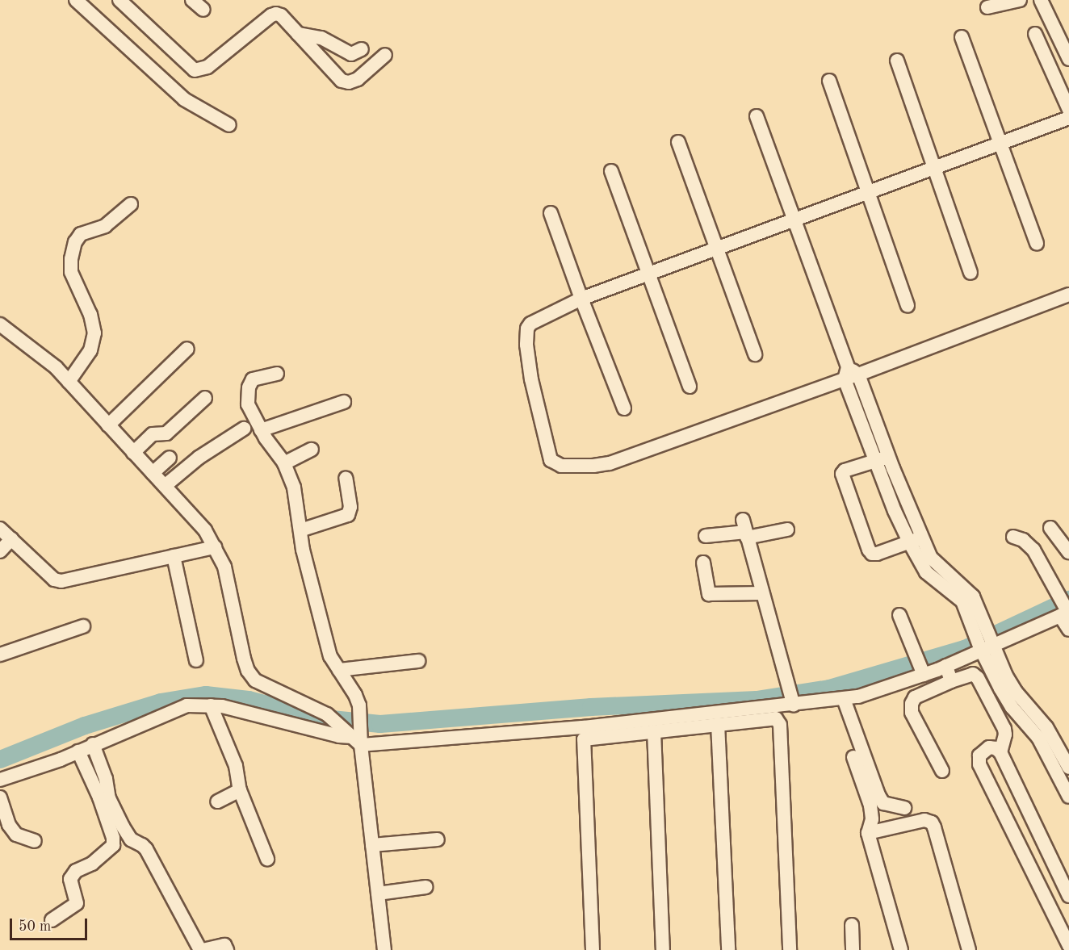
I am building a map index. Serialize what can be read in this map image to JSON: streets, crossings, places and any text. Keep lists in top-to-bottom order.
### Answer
{
  "scale_bar": "50 m"
}
